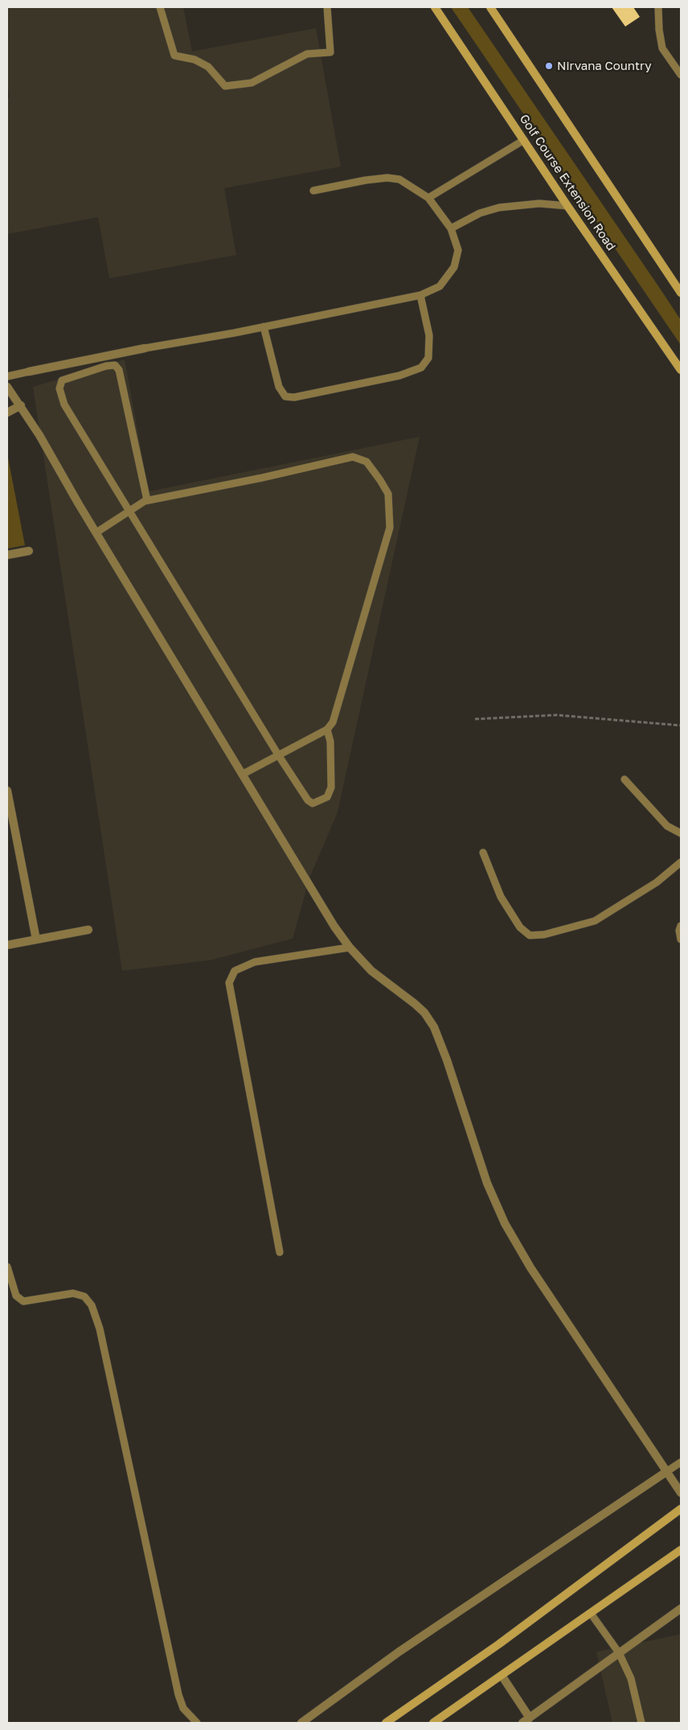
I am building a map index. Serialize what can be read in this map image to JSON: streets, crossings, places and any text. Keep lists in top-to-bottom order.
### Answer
{
  "streets": {
    "main road": ["Golf Course Extension Road"]
  },
  "places": ["Nirvana Country"]
}
